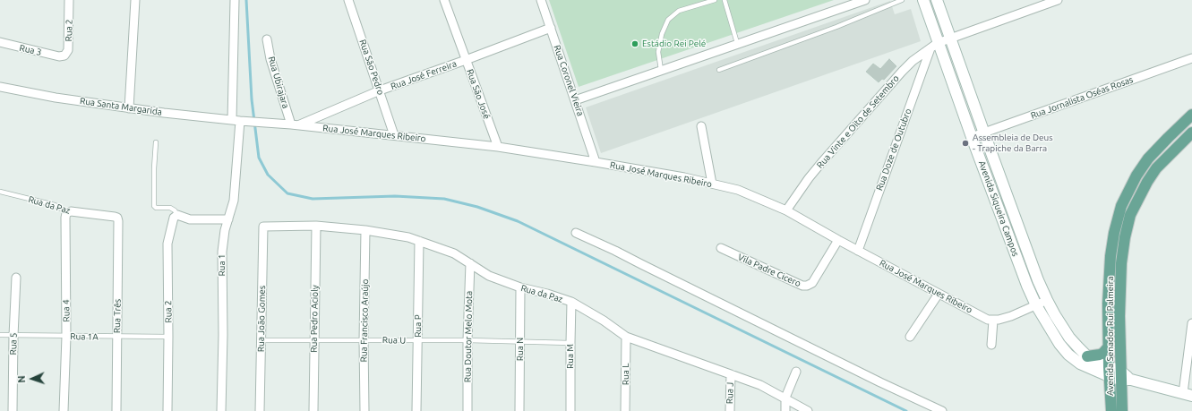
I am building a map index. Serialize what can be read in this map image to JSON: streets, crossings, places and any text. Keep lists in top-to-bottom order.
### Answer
{
  "streets": {
    "main road": ["Avenida Siqueira Campos", "Avenida Senador Rui Palmeira"],
    "street": [
      "Rua 2",
      "Rua 3",
      "Rua São Pedro",
      "Rua José Ferreira",
      "Rua Coronel Vieira",
      "Rua Ubirajara",
      "Rua São José",
      "Rua Jornalista Oséas Rosas",
      "Rua Santa Margarida",
      "Rua Vinte e Oito de Setembro",
      "Rua José Marques Ribeiro",
      "Rua Doze de Outubro",
      "Rua da Paz",
      "Rua 1",
      "Vila Padre Cicero",
      "Rua 4",
      "Rua Três",
      "Rua João Gomes",
      "Rua Pedro Acioly",
      "Rua Francisco Araújo",
      "Rua P",
      "Rua Doutor Melo Mota",
      "Rua 5",
      "Rua N",
      "Rua M",
      "Rua L",
      "Rua J"
    ],
    "lane": ["Rua 1A", "Rua U"]
  },
  "crossings": [
    ["Rua 2", "Rua 3"],
    ["Rua 2", "Rua 1A"],
    ["Rua São Pedro", "Rua José Ferreira"],
    ["Rua São Pedro", "Rua José Marques Ribeiro"],
    ["Rua José Ferreira", "Rua Coronel Vieira"],
    ["Rua José Ferreira", "Rua Ubirajara"],
    ["Rua José Ferreira", "Rua São José"],
    ["Rua José Ferreira", "Rua José Marques Ribeiro"],
    ["Rua Coronel Vieira", "Rua José Marques Ribeiro"],
    ["Rua Ubirajara", "Rua José Marques Ribeiro"],
    ["Rua São José", "Rua José Marques Ribeiro"],
    ["Rua Jornalista Oséas Rosas", "Avenida Siqueira Campos"],
    ["Rua Santa Margarida", "Rua José Marques Ribeiro"],
    ["Rua Santa Margarida", "Rua 1"],
    ["Rua Vinte e Oito de Setembro", "Rua José Marques Ribeiro"],
    ["Rua Vinte e Oito de Setembro", "Rua Doze de Outubro"],
    ["Rua Vinte e Oito de Setembro", "Avenida Siqueira Campos"],
    ["Rua José Marques Ribeiro", "Rua Doze de Outubro"],
    ["Rua José Marques Ribeiro", "Rua 1"],
    ["Rua José Marques Ribeiro", "Vila Padre Cicero"],
    ["Rua Doze de Outubro", "Avenida Siqueira Campos"],
    ["Rua da Paz", "Rua 4"],
    ["Rua da Paz", "Rua Três"],
    ["Rua da Paz", "Rua João Gomes"],
    ["Rua da Paz", "Rua Pedro Acioly"],
    ["Rua da Paz", "Rua Francisco Araújo"],
    ["Rua da Paz", "Rua P"],
    ["Rua da Paz", "Rua Doutor Melo Mota"],
    ["Rua da Paz", "Rua N"],
    ["Rua da Paz", "Rua M"],
    ["Rua da Paz", "Rua L"],
    ["Rua da Paz", "Rua J"],
    ["Avenida Siqueira Campos", "Avenida Senador Rui Palmeira"],
    ["Rua 4", "Rua 1A"],
    ["Rua Três", "Rua 1A"],
    ["Rua João Gomes", "Rua U"],
    ["Rua Pedro Acioly", "Rua U"],
    ["Rua Francisco Araújo", "Rua U"],
    ["Rua P", "Rua U"],
    ["Rua 1A", "Rua 5"],
    ["Rua Doutor Melo Mota", "Rua U"],
    ["Rua U", "Rua N"],
    ["Rua U", "Rua M"]
  ],
  "places": ["Estádio Rei Pelé", "Assembleia de Deus - Trapiche da Barra"],
  "north": "left"
}
